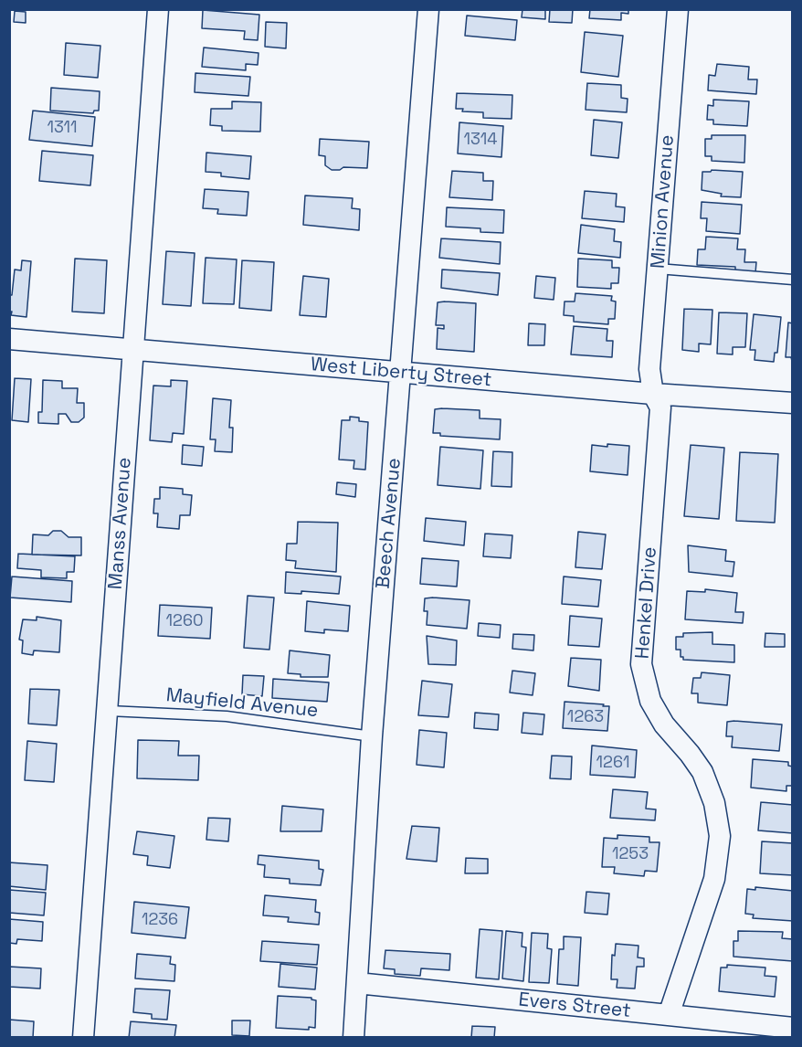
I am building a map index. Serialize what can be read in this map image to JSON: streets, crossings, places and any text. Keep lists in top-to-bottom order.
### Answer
{
  "streets": {
    "street": [
      "Minion Avenue",
      "West Liberty Street",
      "Manss Avenue",
      "Beech Avenue",
      "Henkel Drive",
      "Evers Street"
    ],
    "lane": ["Mayfield Avenue"]
  },
  "crossings": [
    ["Minion Avenue", "West Liberty Street"],
    ["Minion Avenue", "Henkel Drive"],
    ["West Liberty Street", "Manss Avenue"],
    ["West Liberty Street", "Beech Avenue"],
    ["West Liberty Street", "Henkel Drive"],
    ["Manss Avenue", "Mayfield Avenue"],
    ["Beech Avenue", "Mayfield Avenue"],
    ["Beech Avenue", "Evers Street"],
    ["Henkel Drive", "Evers Street"]
  ],
  "house_numbers": [
    "1311",
    "1314",
    "1260",
    "1263",
    "1261",
    "1253",
    "1236"
  ]
}
